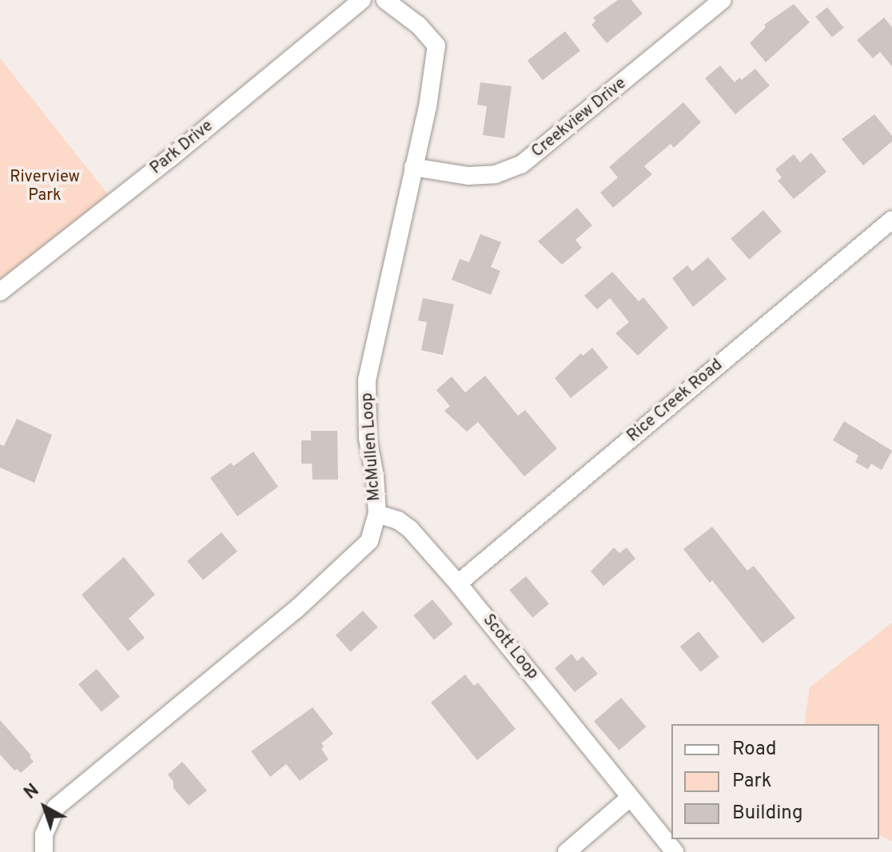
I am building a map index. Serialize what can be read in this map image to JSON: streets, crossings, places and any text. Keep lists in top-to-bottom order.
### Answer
{
  "streets": {
    "street": [
      "Creekview Drive",
      "Park Drive",
      "Rice Creek Road",
      "McMullen Loop",
      "Scott Loop"
    ]
  },
  "crossings": [
    ["Creekview Drive", "McMullen Loop"],
    ["Rice Creek Road", "Scott Loop"],
    ["McMullen Loop", "Scott Loop"]
  ],
  "parks": ["Riverview Park"],
  "legend": ["Road", "Park", "Building"],
  "north": "top left"
}
